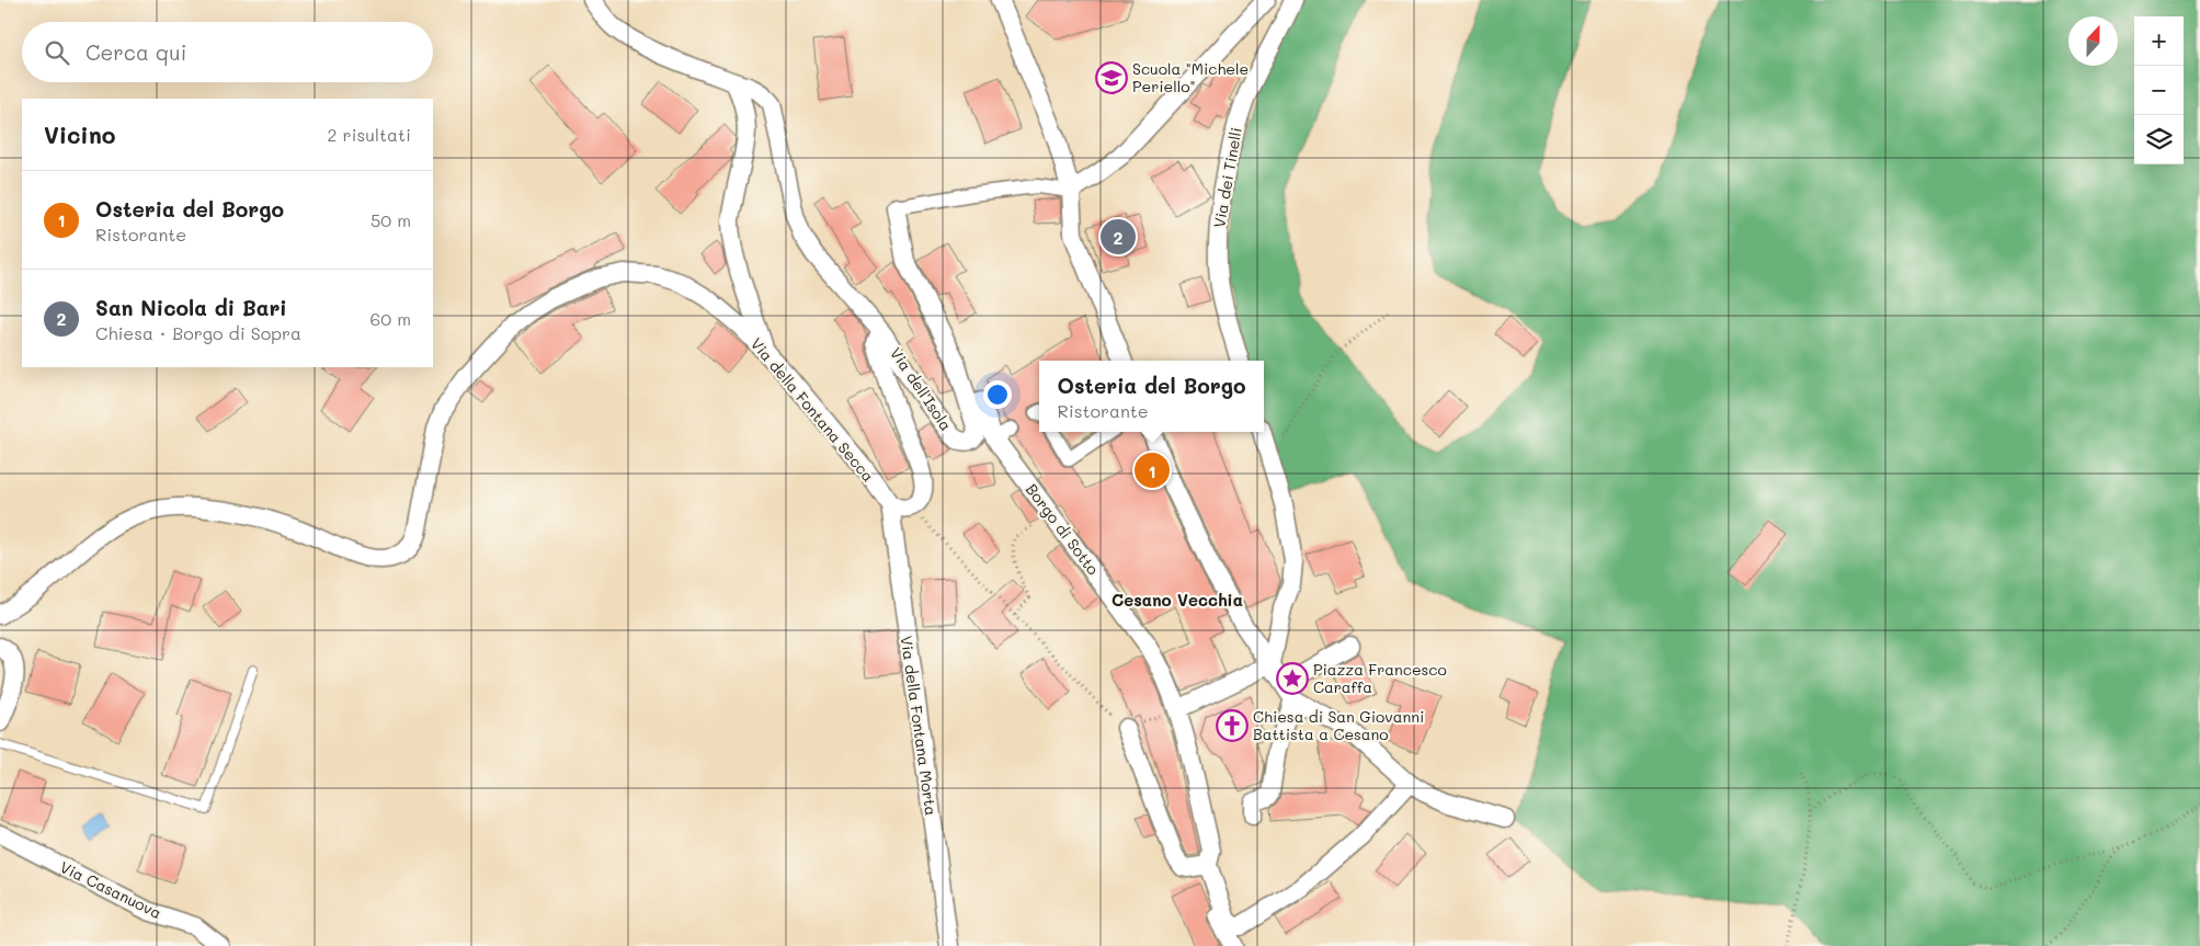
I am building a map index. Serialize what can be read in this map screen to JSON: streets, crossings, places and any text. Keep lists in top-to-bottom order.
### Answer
{
  "streets": {
    "street": [
      "Via dei Tinelli",
      "Via dell'Isola",
      "Via della Fontana Secca",
      "Borgo di Sotto",
      "Via della Fontana Morta",
      "Via Casanuova"
    ]
  },
  "crossings": [
    ["Via dell'Isola", "Borgo di Sotto"],
    ["Via della Fontana Secca", "Via della Fontana Morta"]
  ],
  "districts": ["Cesano Vecchia"],
  "places": {
    "school or university": ["Scuola \"Michele Periello\""],
    "place": ["Piazza Francesco Caraffa"],
    "church": ["Chiesa di San Giovanni Battista a Cesano"]
  },
  "north": "top",
  "page": {
    "map_buttons": ["+", "−"],
    "search": "Cerca qui",
    "heading": ["Vicino", "2 risultati"],
    "list": [
      {
        "mark": "1",
        "name": "Osteria del Borgo",
        "note": "Ristorante",
        "value": "50 m"
      },
      {
        "mark": "2",
        "name": "San Nicola di Bari",
        "note": "Chiesa · Borgo di Sopra",
        "value": "60 m"
      }
    ],
    "pins": ["2", "1"],
    "popup": ["Osteria del Borgo", "Ristorante"]
  }
}
